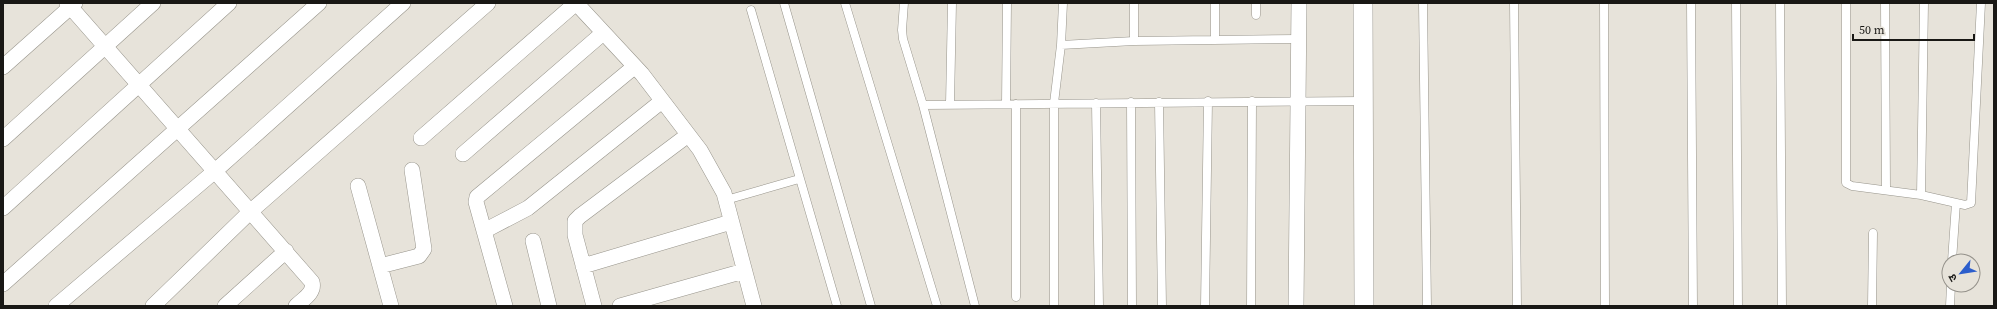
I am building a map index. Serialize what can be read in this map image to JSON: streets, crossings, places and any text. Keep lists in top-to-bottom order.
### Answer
{
  "scale_bar": "50 m",
  "north": "bottom left"
}
